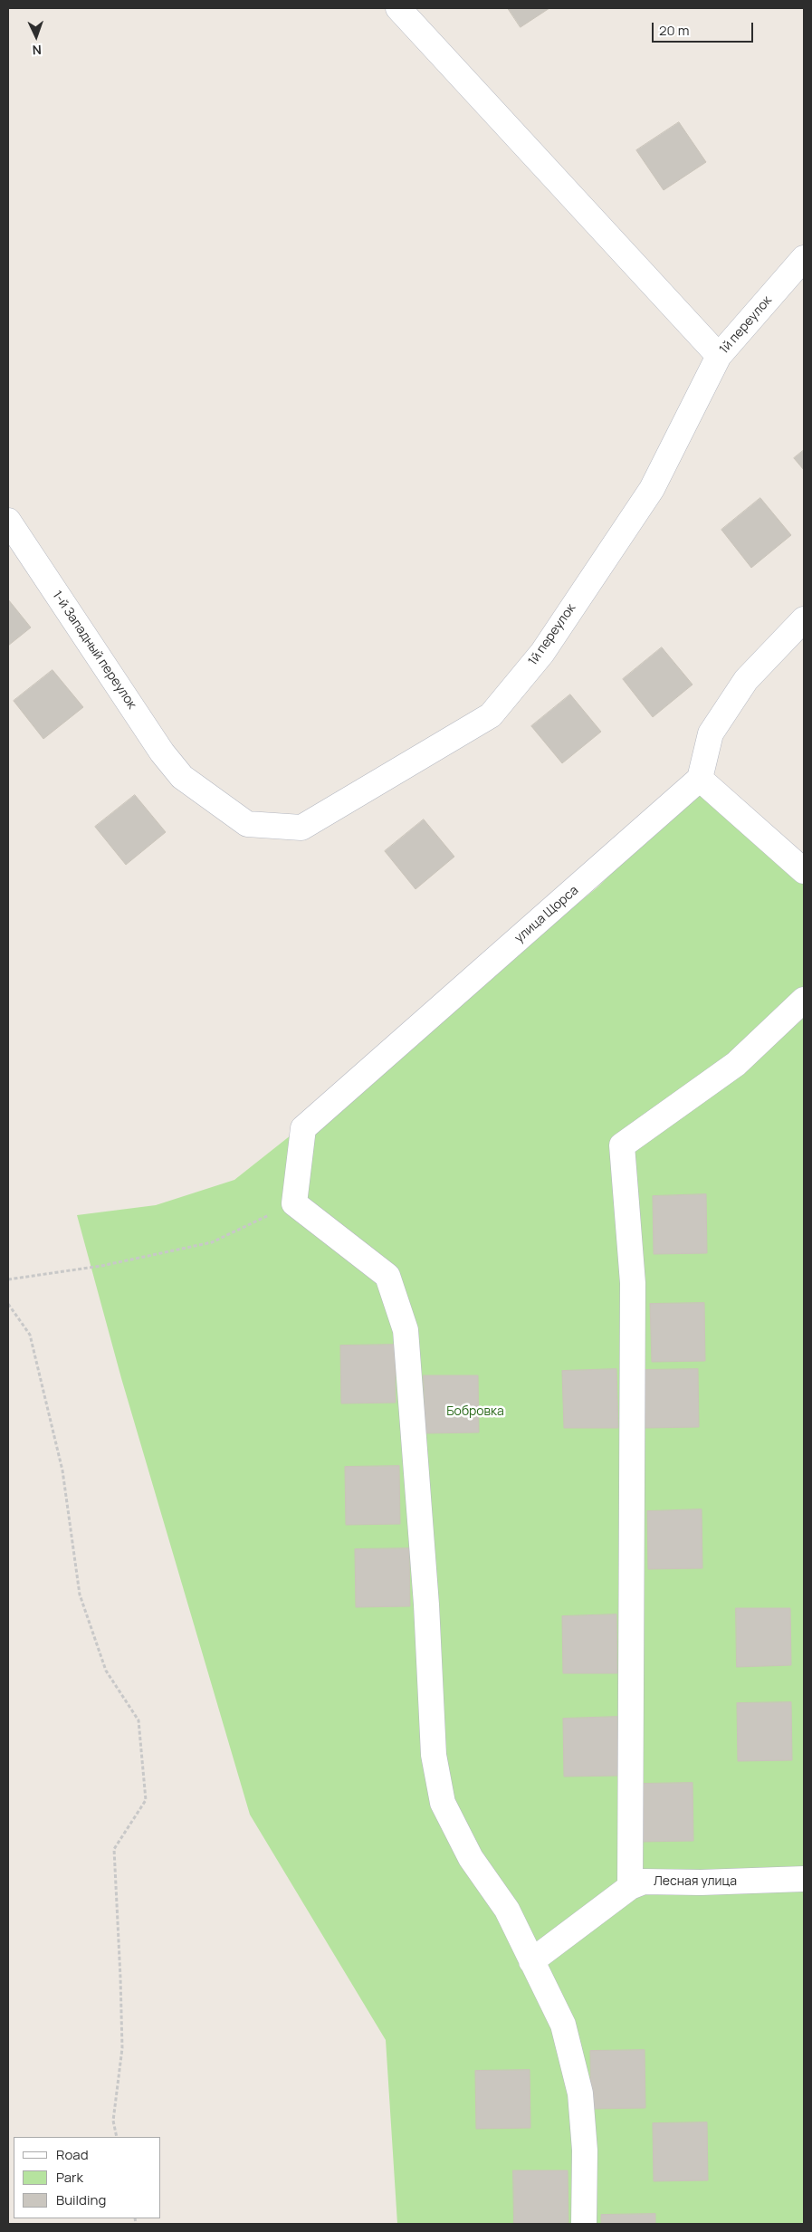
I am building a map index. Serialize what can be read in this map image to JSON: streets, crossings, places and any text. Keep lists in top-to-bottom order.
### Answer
{
  "streets": {
    "street": [
      "1й переулок",
      "1-й Западный переулок",
      "улица Щорса",
      "Лесная улица"
    ]
  },
  "crossings": [
    ["1й переулок", "1-й Западный переулок"]
  ],
  "parks": ["Бобровка"],
  "legend": ["Road", "Park", "Building"],
  "scale_bar": "20 m",
  "north": "bottom"
}
